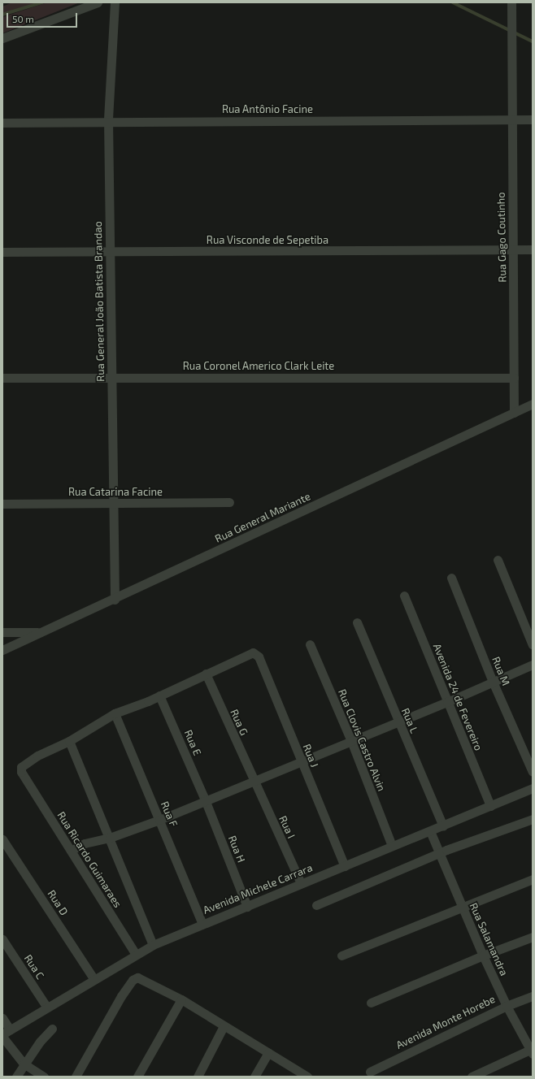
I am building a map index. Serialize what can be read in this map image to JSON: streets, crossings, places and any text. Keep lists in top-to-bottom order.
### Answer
{
  "streets": {
    "street": [
      "Rua Antônio Facine",
      "Rua Gago Coutinho",
      "Rua Visconde de Sepetiba",
      "Rua General João Batista Brandao",
      "Rua Coronel Americo Clark Leite",
      "Rua Catarina Facine",
      "Rua General Mariante",
      "Rua M",
      "Avenida 24 de Fevereiro",
      "Rua L",
      "Rua G",
      "Rua Clovis Castro Alvin",
      "Rua E",
      "Rua J",
      "Rua F",
      "Rua I",
      "Rua H",
      "Rua Ricardo Guimaraes",
      "Avenida Michele Carrara",
      "Rua D",
      "Rua Salamandra",
      "Rua C",
      "Avenida Monte Horebe"
    ]
  },
  "crossings": [
    ["Rua Antônio Facine", "Rua Gago Coutinho"],
    ["Rua Antônio Facine", "Rua General João Batista Brandao"],
    ["Rua Gago Coutinho", "Rua Visconde de Sepetiba"],
    ["Rua Gago Coutinho", "Rua Coronel Americo Clark Leite"],
    ["Rua Gago Coutinho", "Rua General Mariante"],
    ["Rua Visconde de Sepetiba", "Rua General João Batista Brandao"],
    ["Rua General João Batista Brandao", "Rua Coronel Americo Clark Leite"],
    ["Rua General João Batista Brandao", "Rua Catarina Facine"],
    ["Rua General João Batista Brandao", "Rua General Mariante"],
    ["Avenida 24 de Fevereiro", "Avenida Michele Carrara"],
    ["Rua L", "Avenida Michele Carrara"],
    ["Rua G", "Rua J"],
    ["Rua G", "Rua I"],
    ["Rua Clovis Castro Alvin", "Avenida Michele Carrara"],
    ["Rua E", "Rua H"],
    ["Rua J", "Avenida Michele Carrara"],
    ["Rua F", "Avenida Michele Carrara"],
    ["Rua I", "Avenida Michele Carrara"],
    ["Rua H", "Avenida Michele Carrara"],
    ["Rua Ricardo Guimaraes", "Avenida Michele Carrara"],
    ["Avenida Michele Carrara", "Rua D"],
    ["Avenida Michele Carrara", "Rua Salamandra"],
    ["Avenida Michele Carrara", "Rua C"],
    ["Rua Salamandra", "Avenida Monte Horebe"]
  ],
  "scale_bar": "50 m"
}
